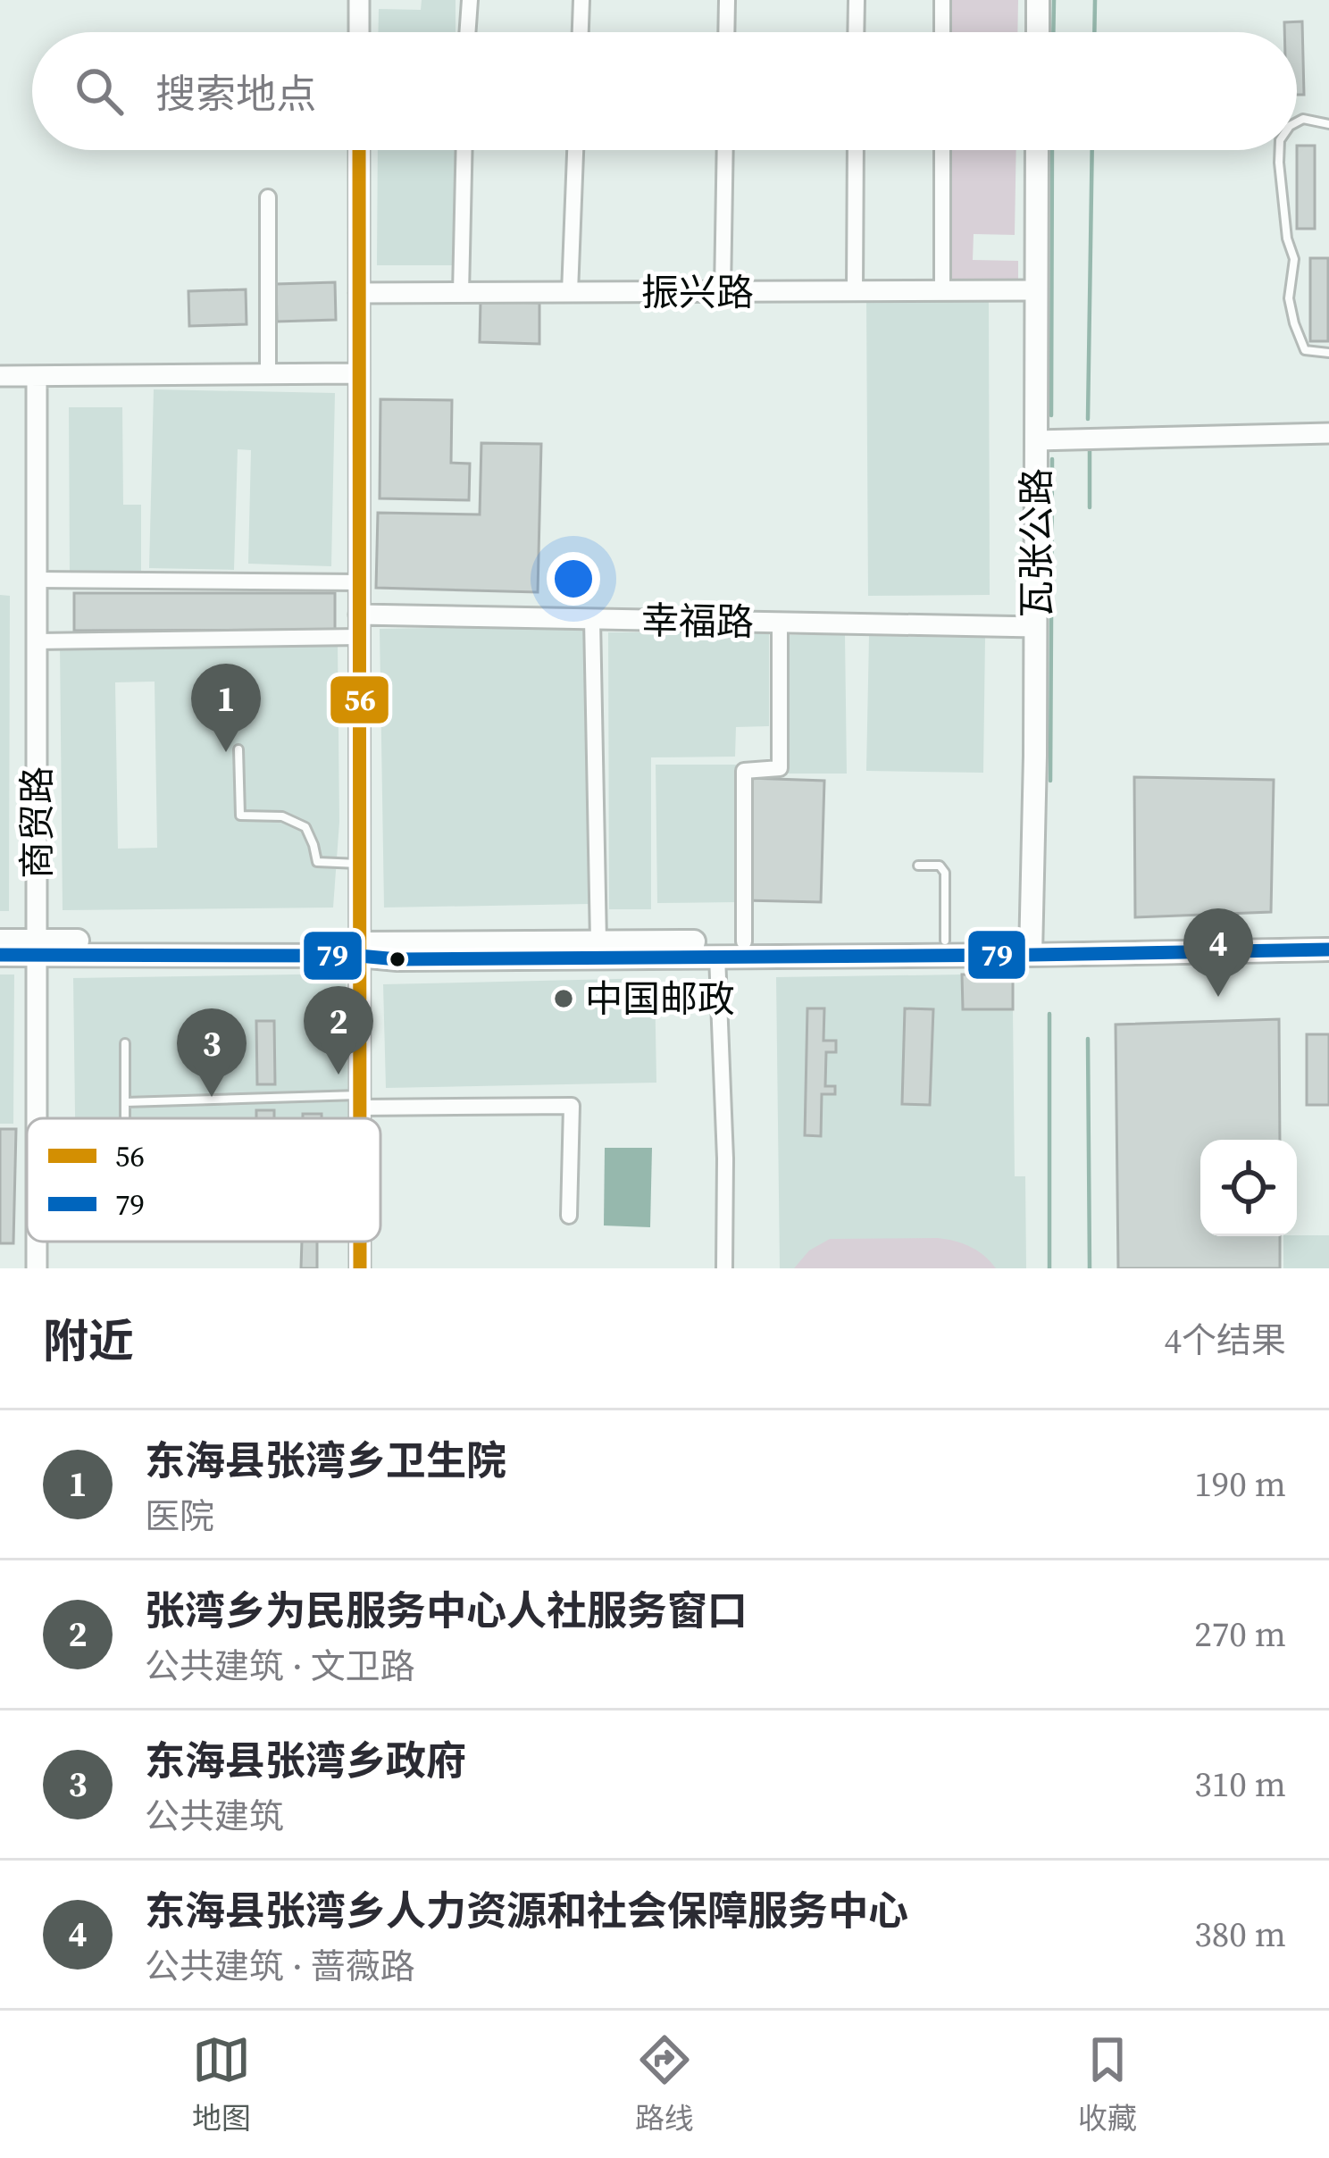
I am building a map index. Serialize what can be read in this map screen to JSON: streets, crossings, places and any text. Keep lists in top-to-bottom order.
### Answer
{
  "streets": {
    "main road": ["瓦张公路"],
    "street": ["振兴路", "幸福路", "商贸路"]
  },
  "crossings": [
    ["振兴路", "瓦张公路"],
    ["瓦张公路", "幸福路"]
  ],
  "places": ["中国邮政"],
  "lines": ["transit line 56", "transit line 79"],
  "legend": ["56", "79"],
  "page": {
    "search": "搜索地点",
    "pins": [
      "1",
      "4",
      "2",
      "3"
    ],
    "heading": ["附近", "4个结果"],
    "list": [
      {
        "mark": "1",
        "name": "东海县张湾乡卫生院",
        "note": "医院",
        "value": "190 m"
      },
      {
        "mark": "2",
        "name": "张湾乡为民服务中心人社服务窗口",
        "note": "公共建筑 · 文卫路",
        "value": "270 m"
      },
      {
        "mark": "3",
        "name": "东海县张湾乡政府",
        "note": "公共建筑",
        "value": "310 m"
      },
      {
        "mark": "4",
        "name": "东海县张湾乡人力资源和社会保障服务中心",
        "note": "公共建筑 · 蔷薇路",
        "value": "380 m"
      }
    ],
    "nav": ["地图", "路线", "收藏"]
  }
}
